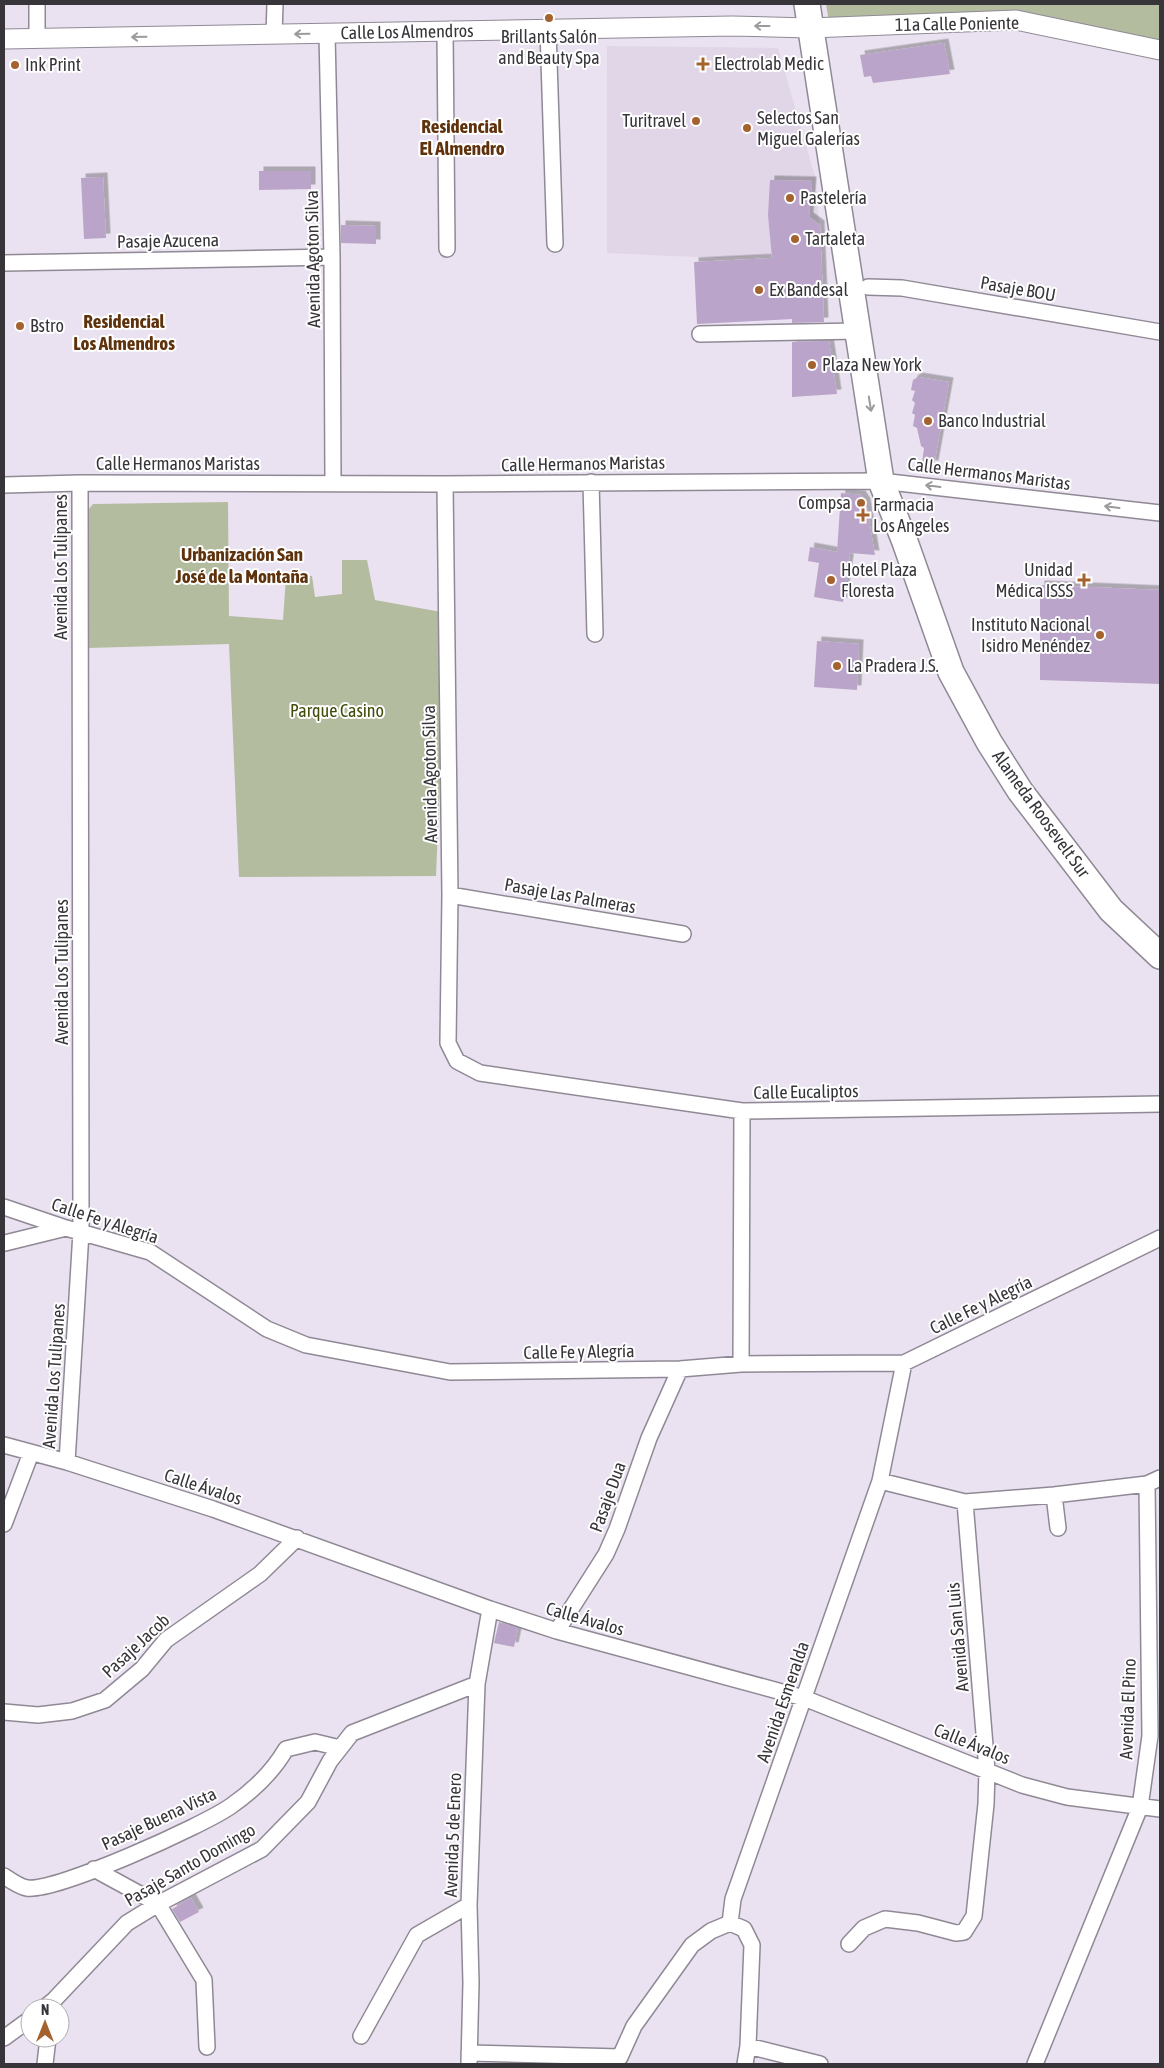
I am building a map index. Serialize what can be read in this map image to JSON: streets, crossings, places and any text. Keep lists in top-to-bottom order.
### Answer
{
  "streets": {
    "highway": ["Alameda Roosevelt Sur"],
    "street": [
      "11a Calle Poniente",
      "Calle Los Almendros",
      "Pasaje Azucena",
      "Avenida Agoton Silva",
      "Pasaje BOU",
      "Calle Hermanos Maristas",
      "Avenida Los Tulipanes",
      "Pasaje Las Palmeras",
      "Calle Eucaliptos",
      "Calle Fe y Alegría",
      "Calle Ávalos",
      "Pasaje Dua",
      "Avenida San Luis",
      "Pasaje Jacob",
      "Avenida Esmeralda",
      "Avenida El Pino",
      "Pasaje Buena Vista",
      "Avenida 5 de Enero",
      "Pasaje Santo Domingo"
    ]
  },
  "crossings": [
    ["11a Calle Poniente", "Calle Los Almendros"],
    ["11a Calle Poniente", "Alameda Roosevelt Sur"],
    ["Calle Los Almendros", "Avenida Agoton Silva"],
    ["Calle Los Almendros", "Alameda Roosevelt Sur"],
    ["Pasaje Azucena", "Avenida Agoton Silva"],
    ["Avenida Agoton Silva", "Calle Hermanos Maristas"],
    ["Avenida Agoton Silva", "Pasaje Las Palmeras"],
    ["Avenida Agoton Silva", "Calle Eucaliptos"],
    ["Pasaje BOU", "Alameda Roosevelt Sur"],
    ["Calle Hermanos Maristas", "Avenida Los Tulipanes"],
    ["Calle Hermanos Maristas", "Alameda Roosevelt Sur"],
    ["Avenida Los Tulipanes", "Calle Fe y Alegría"],
    ["Avenida Los Tulipanes", "Calle Ávalos"],
    ["Calle Fe y Alegría", "Pasaje Dua"],
    ["Calle Fe y Alegría", "Avenida Esmeralda"],
    ["Calle Ávalos", "Pasaje Dua"],
    ["Calle Ávalos", "Avenida San Luis"],
    ["Calle Ávalos", "Pasaje Jacob"],
    ["Calle Ávalos", "Avenida Esmeralda"],
    ["Calle Ávalos", "Avenida El Pino"],
    ["Calle Ávalos", "Avenida 5 de Enero"],
    ["Pasaje Buena Vista", "Pasaje Santo Domingo"],
    ["Avenida 5 de Enero", "Pasaje Santo Domingo"]
  ],
  "one_way": ["Calle Los Almendros"],
  "districts": ["Residencial El Almendro", "Residencial Los Almendros", "Urbanización San José de la Montaña"],
  "parks": ["Parque Casino"],
  "places": {
    "other": [
      "Brillants Salón and Beauty Spa",
      "Ink Print",
      "Turitravel",
      "Selectos San Miguel Galerías",
      "Pastelería",
      "Tartaleta",
      "Ex Bandesal",
      "Bstro",
      "Plaza New York",
      "Banco Industrial",
      "Compsa",
      "Hotel Plaza Floresta",
      "Instituto Nacional Isidro Menéndez",
      "La Pradera J.S."
    ],
    "health": ["Electrolab Medic", "Farmacia Los Angeles", "Unidad Médica ISSS"]
  },
  "north": "top"
}
